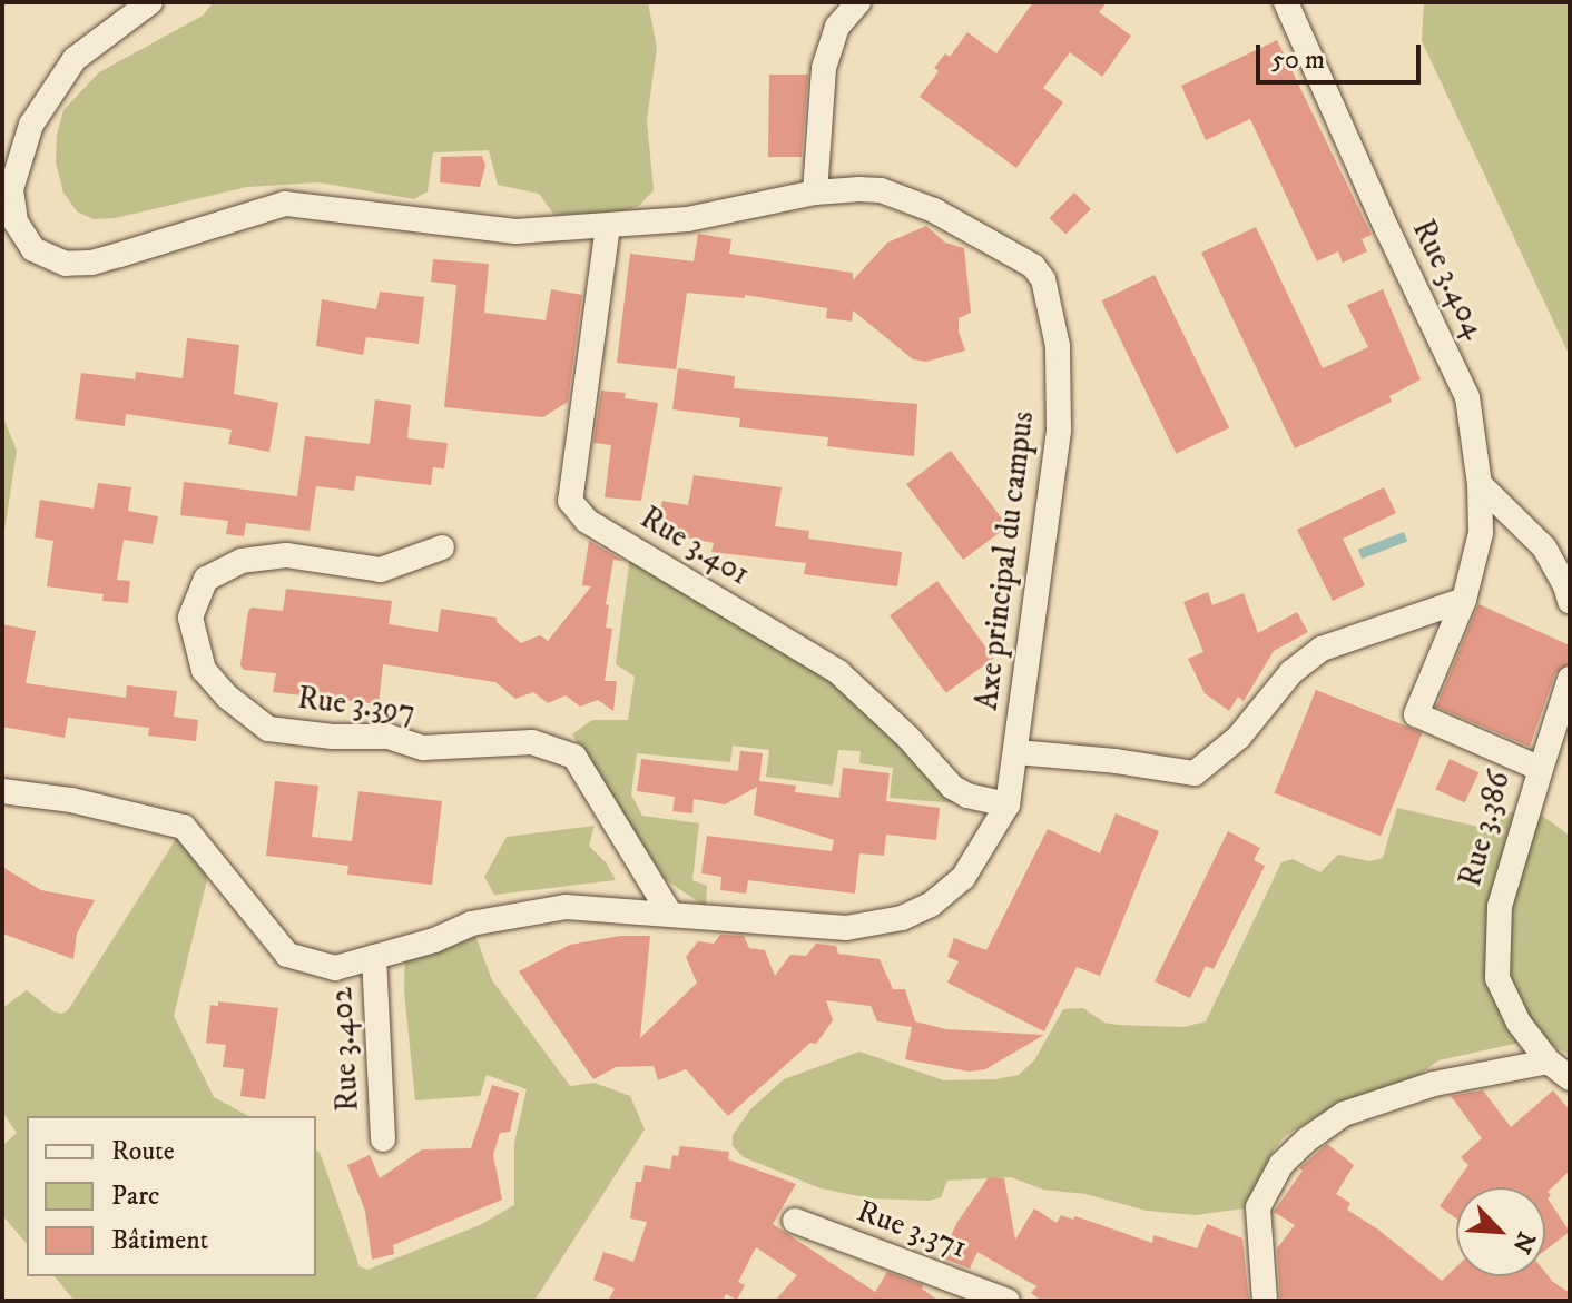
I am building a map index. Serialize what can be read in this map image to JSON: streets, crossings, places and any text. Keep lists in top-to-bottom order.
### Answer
{
  "streets": {
    "street": [
      "Rue 3.404",
      "Rue 3.401",
      "Axe principal du campus",
      "Rue 3.397",
      "Rue 3.386",
      "Rue 3.402",
      "Rue 3.371"
    ]
  },
  "crossings": [
    ["Rue 3.404", "Rue 3.386"],
    ["Rue 3.401", "Axe principal du campus"],
    ["Axe principal du campus", "Rue 3.397"],
    ["Axe principal du campus", "Rue 3.402"]
  ],
  "legend": ["Route", "Parc", "Bâtiment"],
  "scale_bar": "50 m",
  "north": "bottom right"
}
